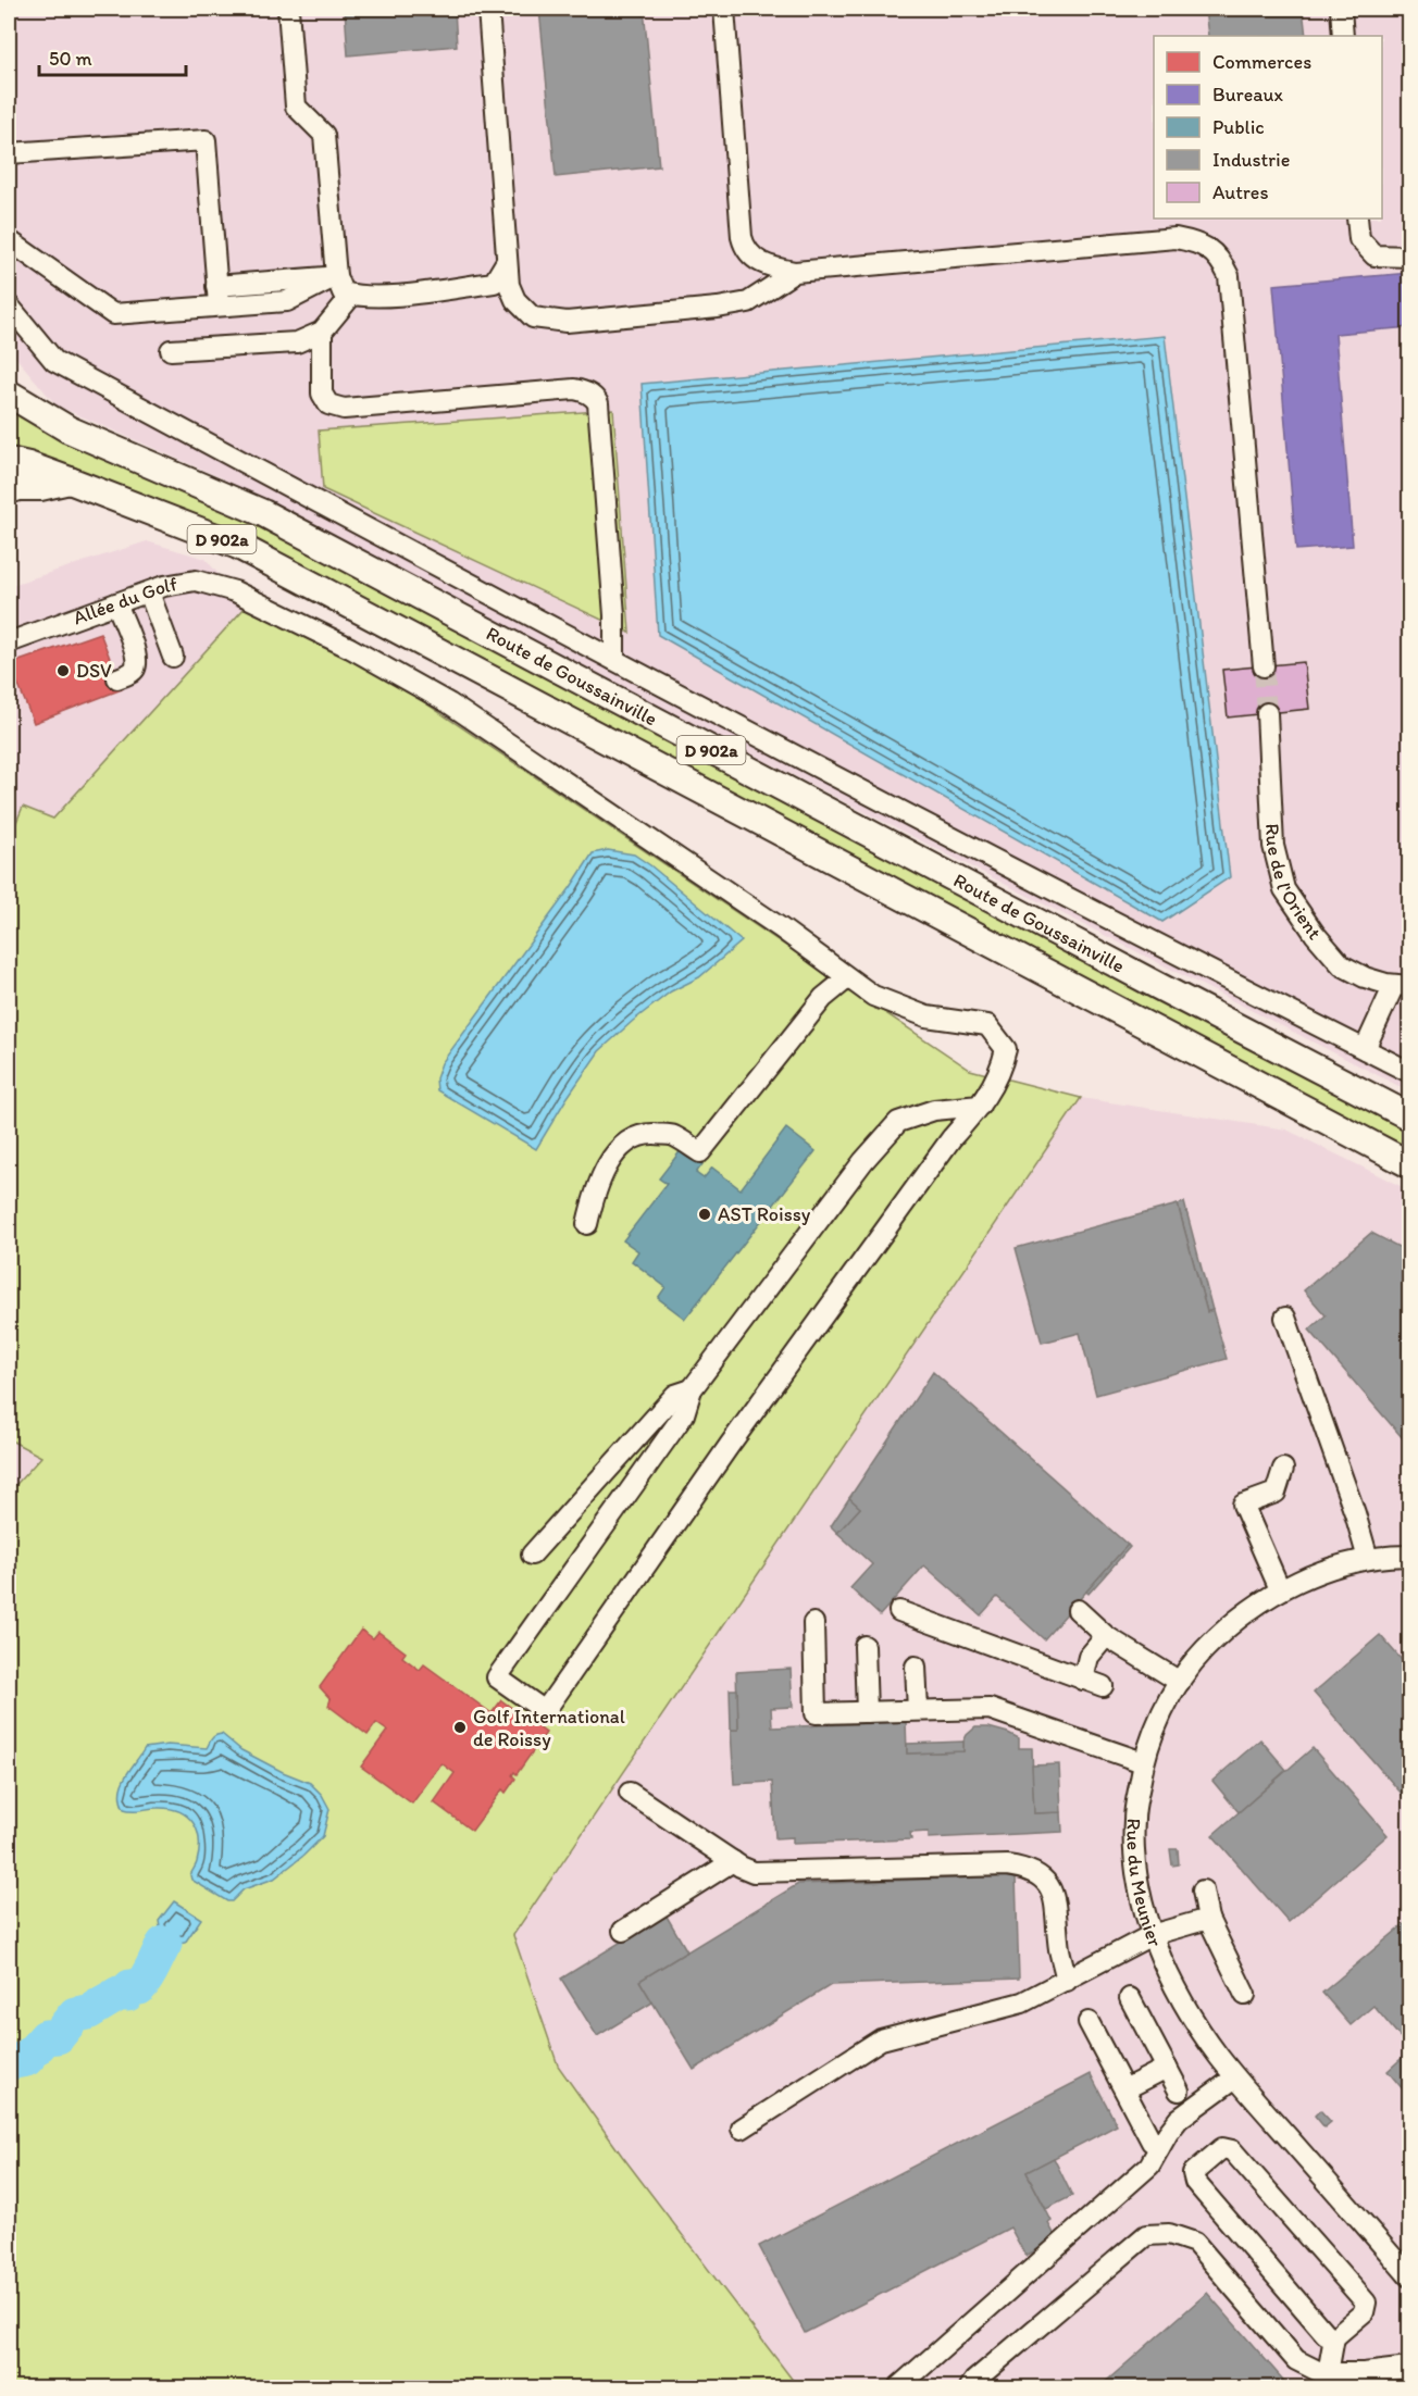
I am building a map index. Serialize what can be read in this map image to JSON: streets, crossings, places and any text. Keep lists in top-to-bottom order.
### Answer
{
  "streets": {
    "main road": ["D 902a", "Route de Goussainville"],
    "street": ["Allée du Golf", "Rue de l'Orient", "Rue du Meunier"]
  },
  "places": ["DSV", "AST Roissy", "Golf International de Roissy"],
  "legend": [
    "Commerces",
    "Bureaux",
    "Public",
    "Industrie",
    "Autres"
  ],
  "scale_bar": "50 m"
}
